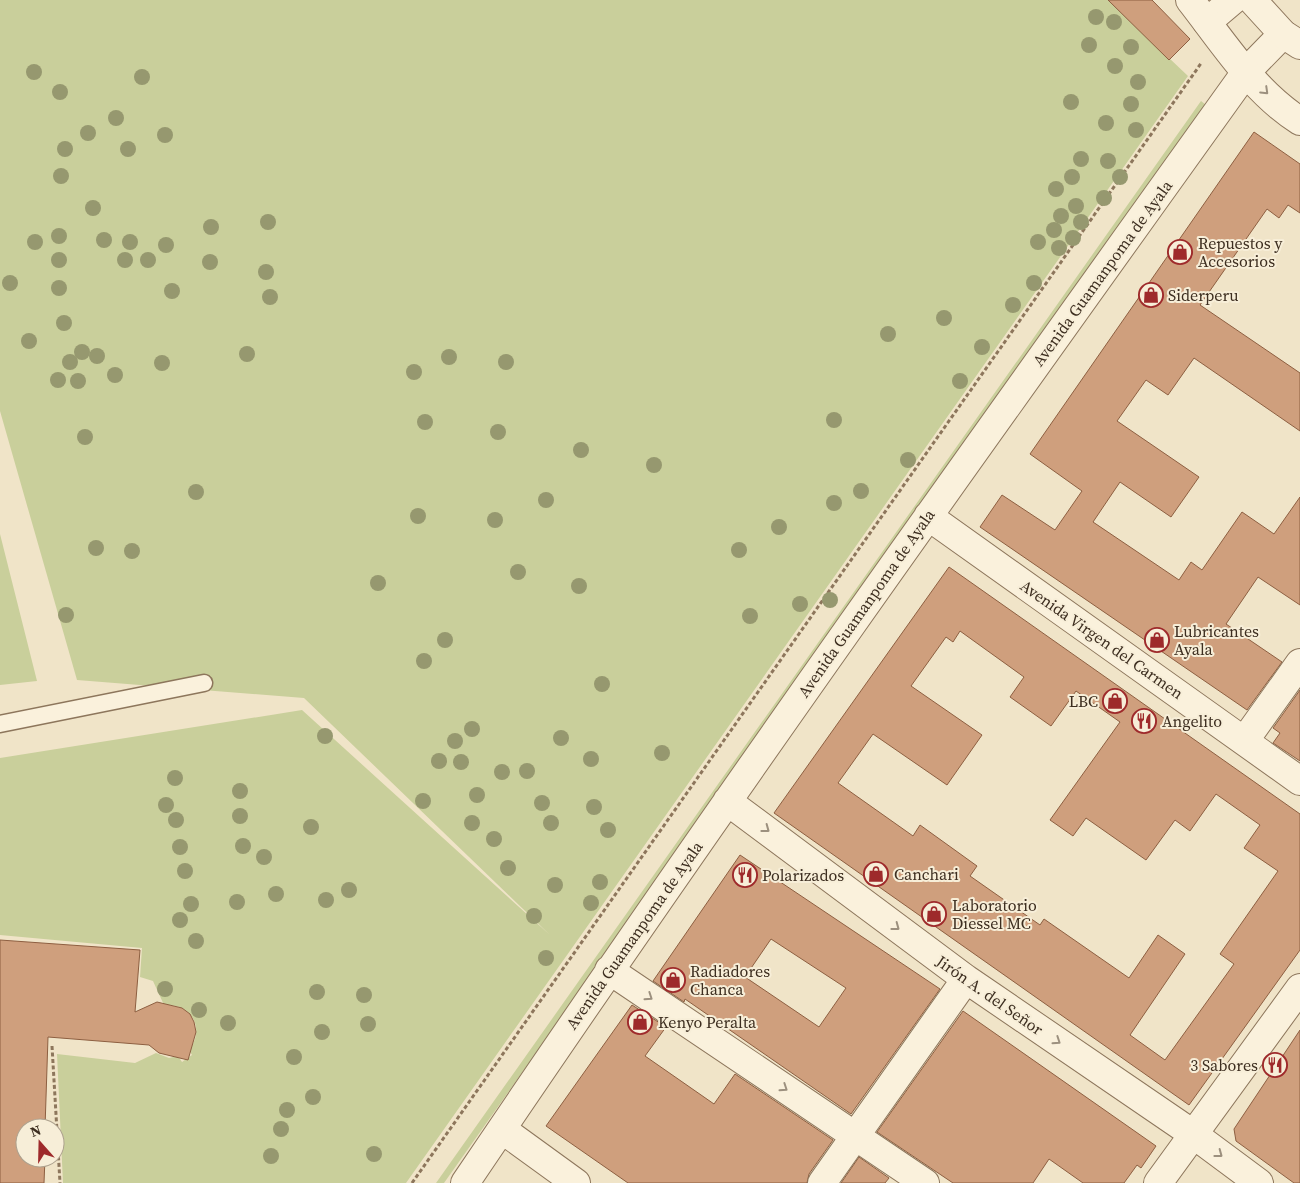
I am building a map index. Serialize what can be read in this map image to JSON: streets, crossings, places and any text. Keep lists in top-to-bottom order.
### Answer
{
  "streets": {
    "street": ["Avenida Guamanpoma de Ayala", "Avenida Virgen del Carmen", "Jirón A. del Señor"]
  },
  "crossings": [
    ["Avenida Guamanpoma de Ayala", "Avenida Virgen del Carmen"],
    ["Avenida Guamanpoma de Ayala", "Jirón A. del Señor"]
  ],
  "places": {
    "shop": [
      "Repuestos y Accesorios",
      "Siderperu",
      "Lubricantes Ayala",
      "LBC",
      "Canchari",
      "Laboratorio Diessel MC",
      "Radiadores Chanca",
      "Kenyo Peralta"
    ],
    "restaurant": ["Angelito", "Polarizados", "3 Sabores"]
  },
  "north": "top"
}
